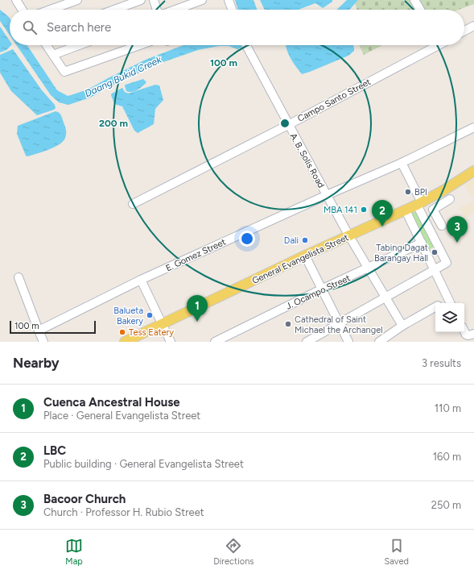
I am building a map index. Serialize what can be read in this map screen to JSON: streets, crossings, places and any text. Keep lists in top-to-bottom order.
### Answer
{
  "streets": {
    "main road": ["General Evangelista Street"],
    "street": [
      "Campo Santo Street",
      "A. B. Solis Road",
      "E. Gomez Street",
      "J. Ocampo Street"
    ]
  },
  "crossings": [
    ["Campo Santo Street", "A. B. Solis Road"],
    ["A. B. Solis Road", "E. Gomez Street"],
    ["A. B. Solis Road", "General Evangelista Street"],
    ["A. B. Solis Road", "J. Ocampo Street"]
  ],
  "water": ["Daang Bukid Creek"],
  "places": [
    "BPI",
    "MBA 141",
    "Dali",
    "Tabing Dagat Barangay Hall",
    "Balueta Bakery",
    "Cathedral of Saint Michael the Archangel",
    "Tess Eatery"
  ],
  "scale_bar": "100 m",
  "page": {
    "search": "Search here",
    "pins": ["2", "3", "1"],
    "scale": "100 m",
    "heading": ["Nearby", "3 results"],
    "list": [
      {
        "mark": "1",
        "name": "Cuenca Ancestral House",
        "note": "Place · General Evangelista Street",
        "value": "110 m"
      },
      {
        "mark": "2",
        "name": "LBC",
        "note": "Public building · General Evangelista Street",
        "value": "160 m"
      },
      {
        "mark": "3",
        "name": "Bacoor Church",
        "note": "Church · Professor H. Rubio Street",
        "value": "250 m"
      }
    ],
    "nav": ["Map", "Directions", "Saved"]
  },
  "rings": ["100 m", "200 m"]
}
